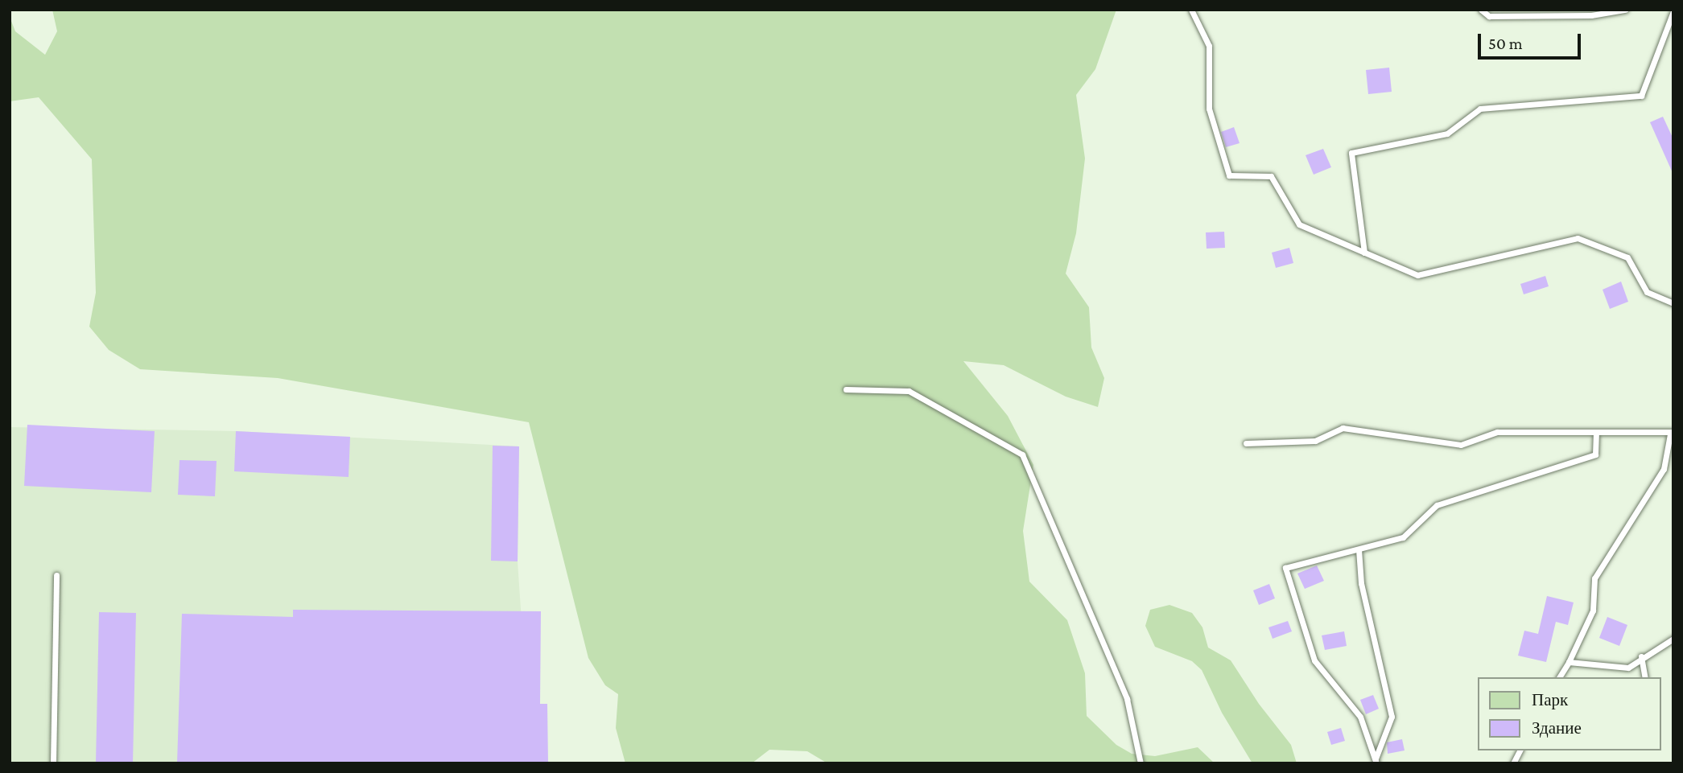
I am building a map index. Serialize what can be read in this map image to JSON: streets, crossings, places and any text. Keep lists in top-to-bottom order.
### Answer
{
  "legend": ["Парк", "Здание"],
  "scale_bar": "50 m"
}
